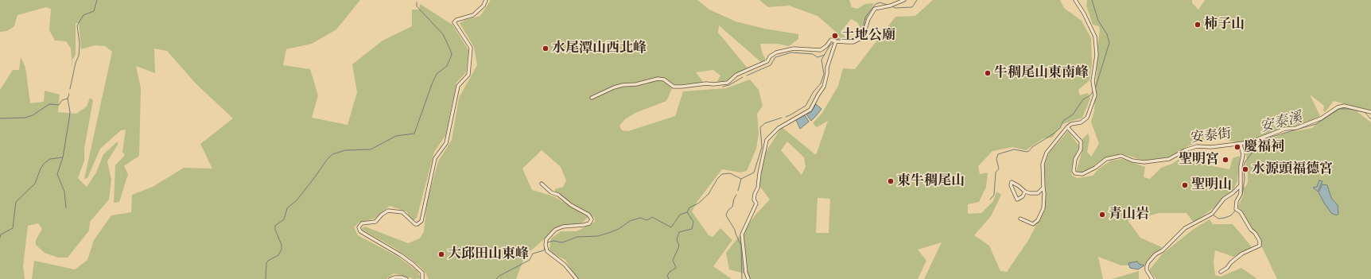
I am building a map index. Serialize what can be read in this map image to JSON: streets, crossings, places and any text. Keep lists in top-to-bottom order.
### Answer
{
  "streets": {
    "street": ["安泰街"]
  },
  "water": ["安泰溪"],
  "places": [
    "柿子山",
    "土地公廟",
    "水尾潭山西北峰",
    "牛稠尾山東南峰",
    "慶福祠",
    "聖明宮",
    "水源頭福德宮",
    "東牛稠尾山",
    "聖明山",
    "青山岩",
    "大邱田山東峰"
  ]
}
